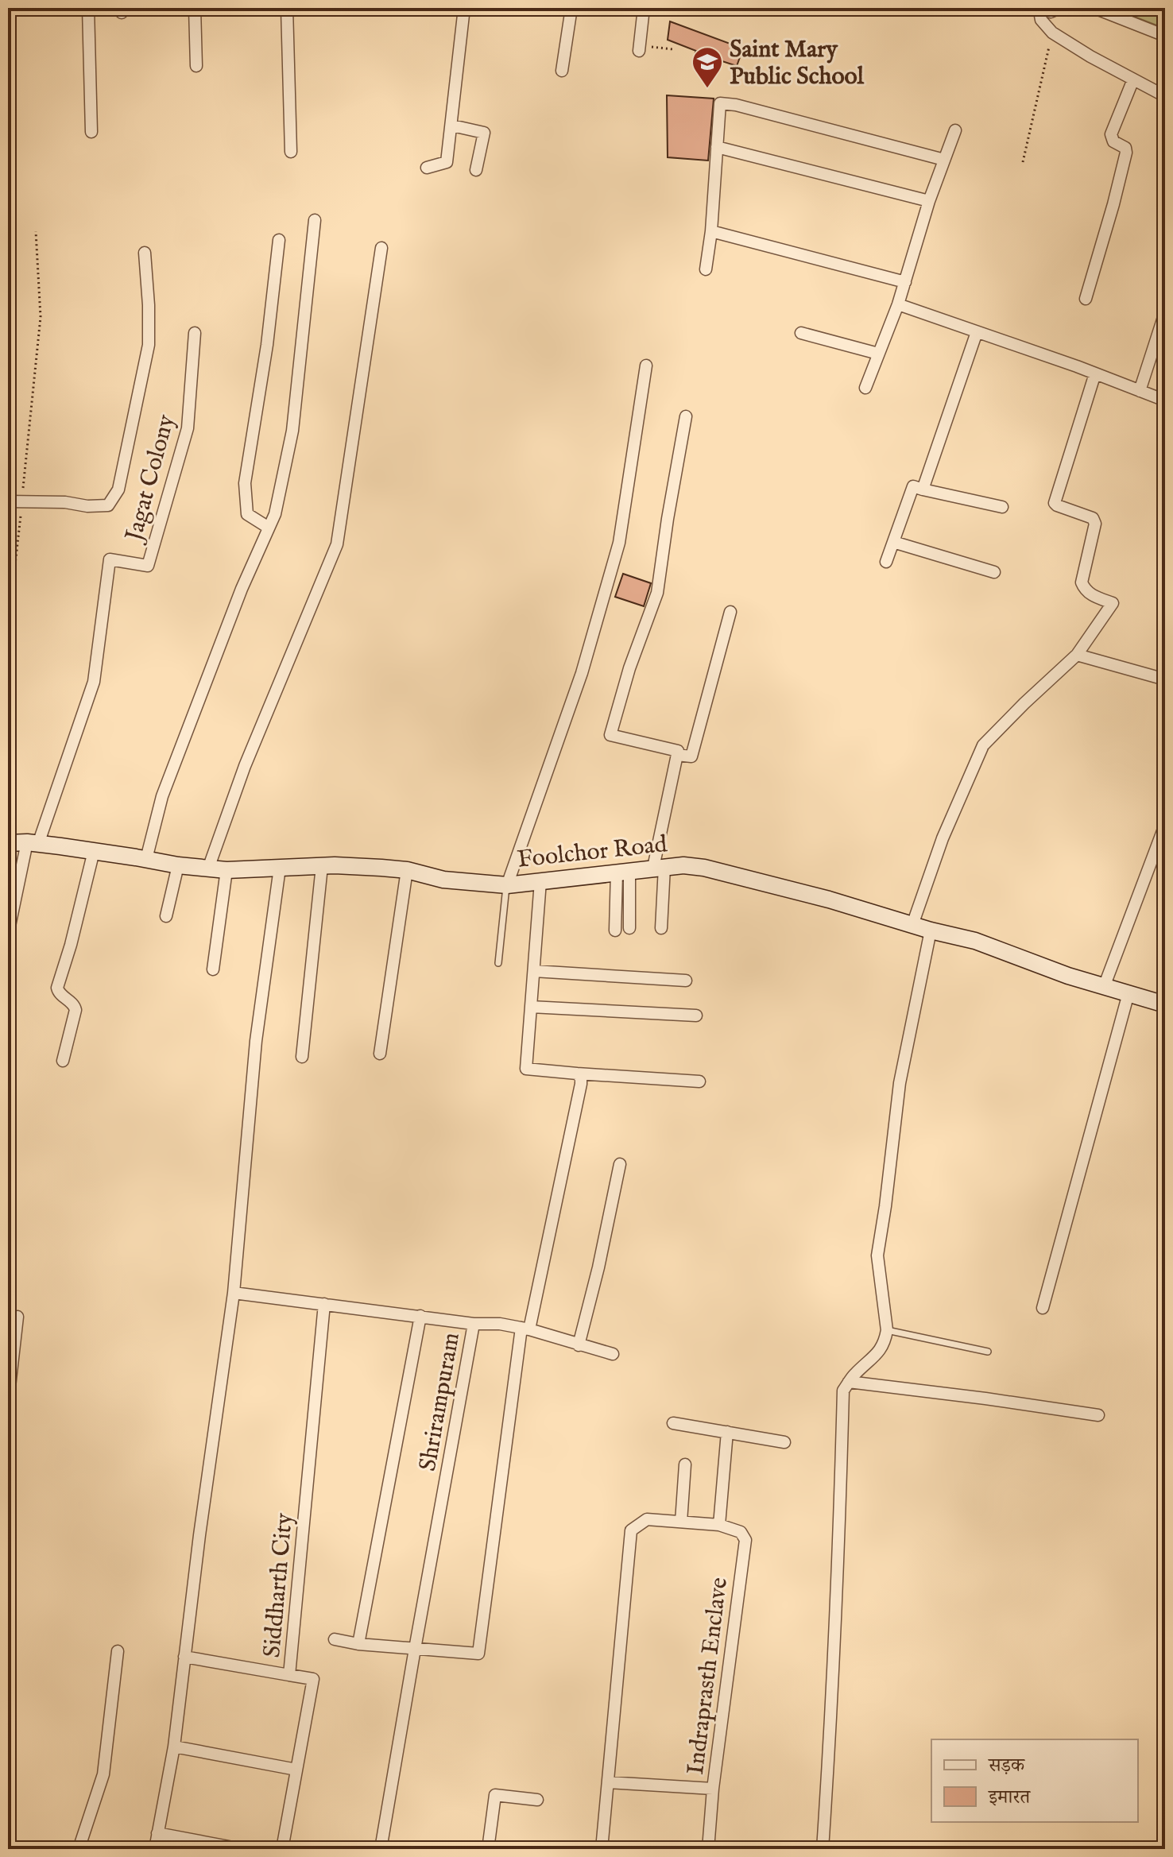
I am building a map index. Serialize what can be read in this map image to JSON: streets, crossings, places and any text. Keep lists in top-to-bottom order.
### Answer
{
  "streets": {
    "street": [
      "Jagat Colony",
      "Foolchor Road",
      "Shrirampuram",
      "Siddharth City",
      "Indraprasth Enclave"
    ]
  },
  "crossings": [
    ["Jagat Colony", "Foolchor Road"]
  ],
  "places": {
    "school or university": ["Saint Mary Public School"]
  },
  "legend": ["सड़क", "इमारत"]
}
